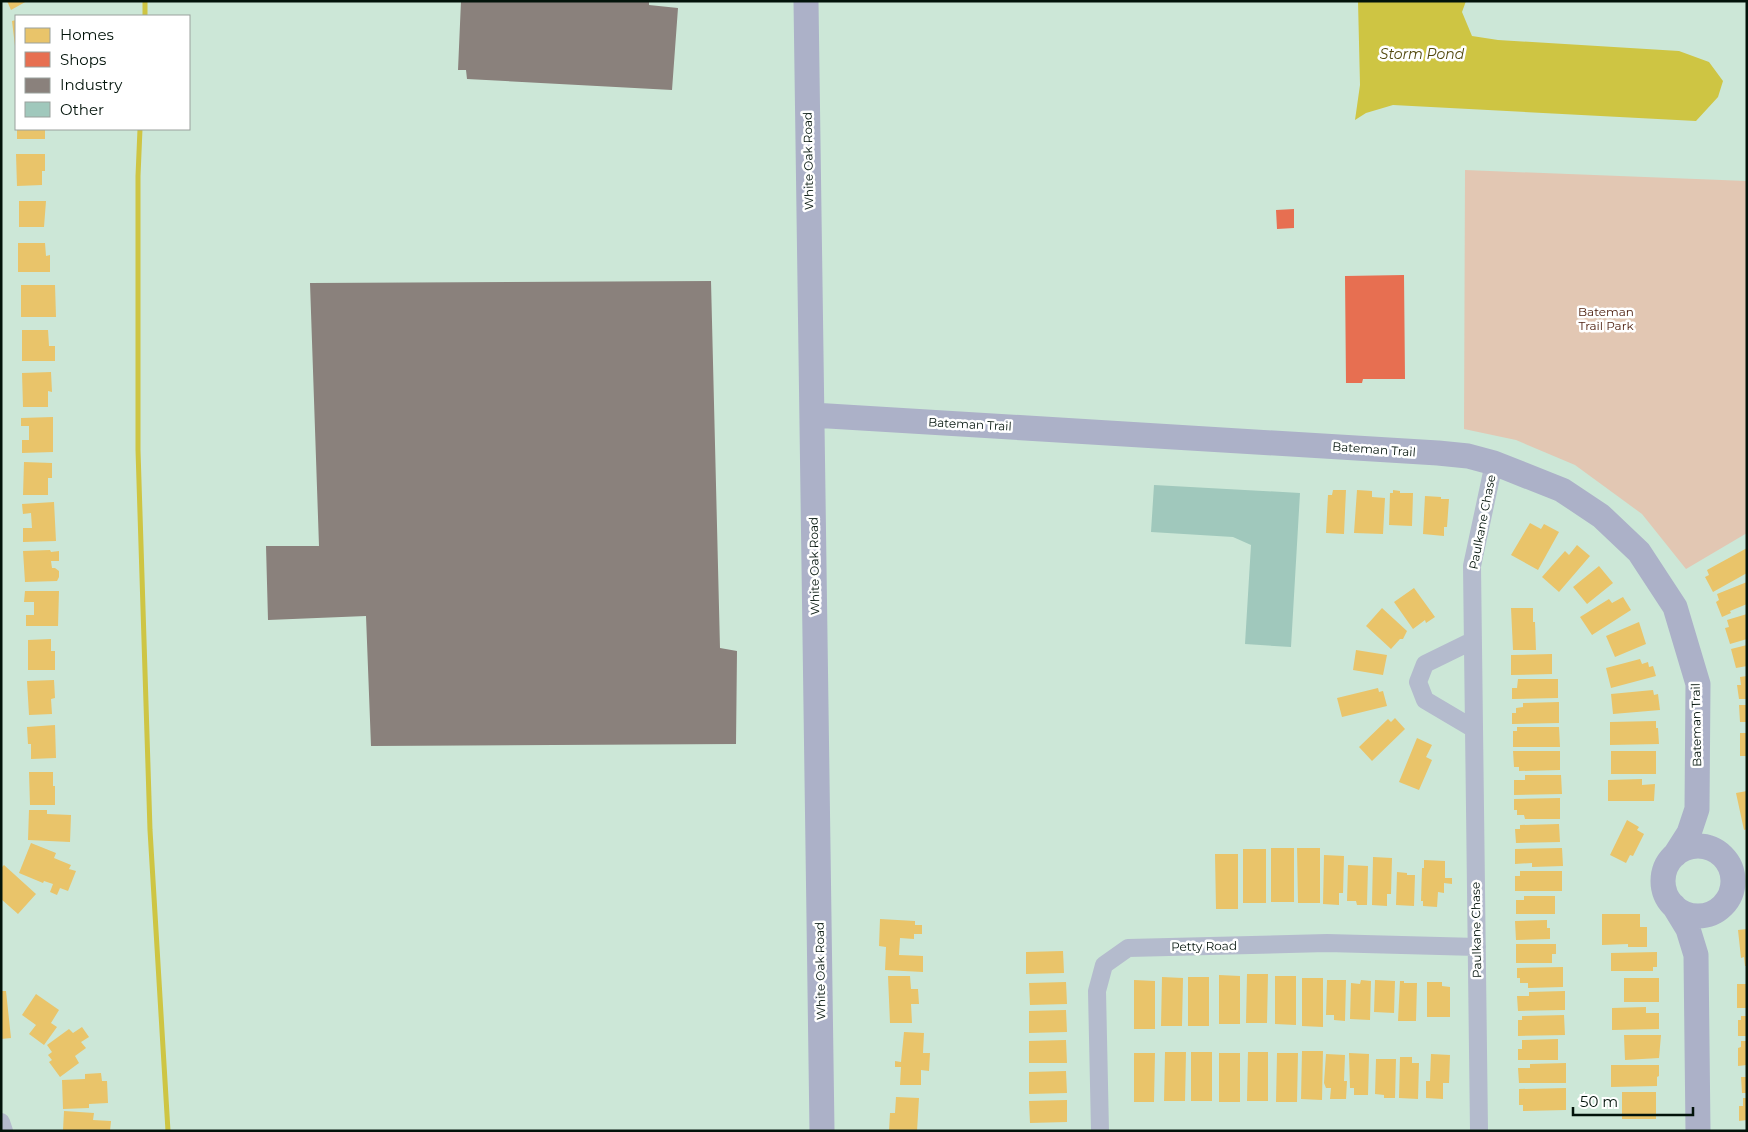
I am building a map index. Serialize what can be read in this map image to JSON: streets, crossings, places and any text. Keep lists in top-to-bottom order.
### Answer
{
  "streets": {
    "street": [
      "White Oak Road",
      "Bateman Trail",
      "Paulkane Chase",
      "Petty Road"
    ]
  },
  "crossings": [
    ["White Oak Road", "Bateman Trail"],
    ["Bateman Trail", "Paulkane Chase"],
    ["Paulkane Chase", "Petty Road"]
  ],
  "water": ["Storm Pond"],
  "parks": ["Bateman Trail Park"],
  "legend": [
    "Homes",
    "Shops",
    "Industry",
    "Other"
  ],
  "scale_bar": "50 m"
}
